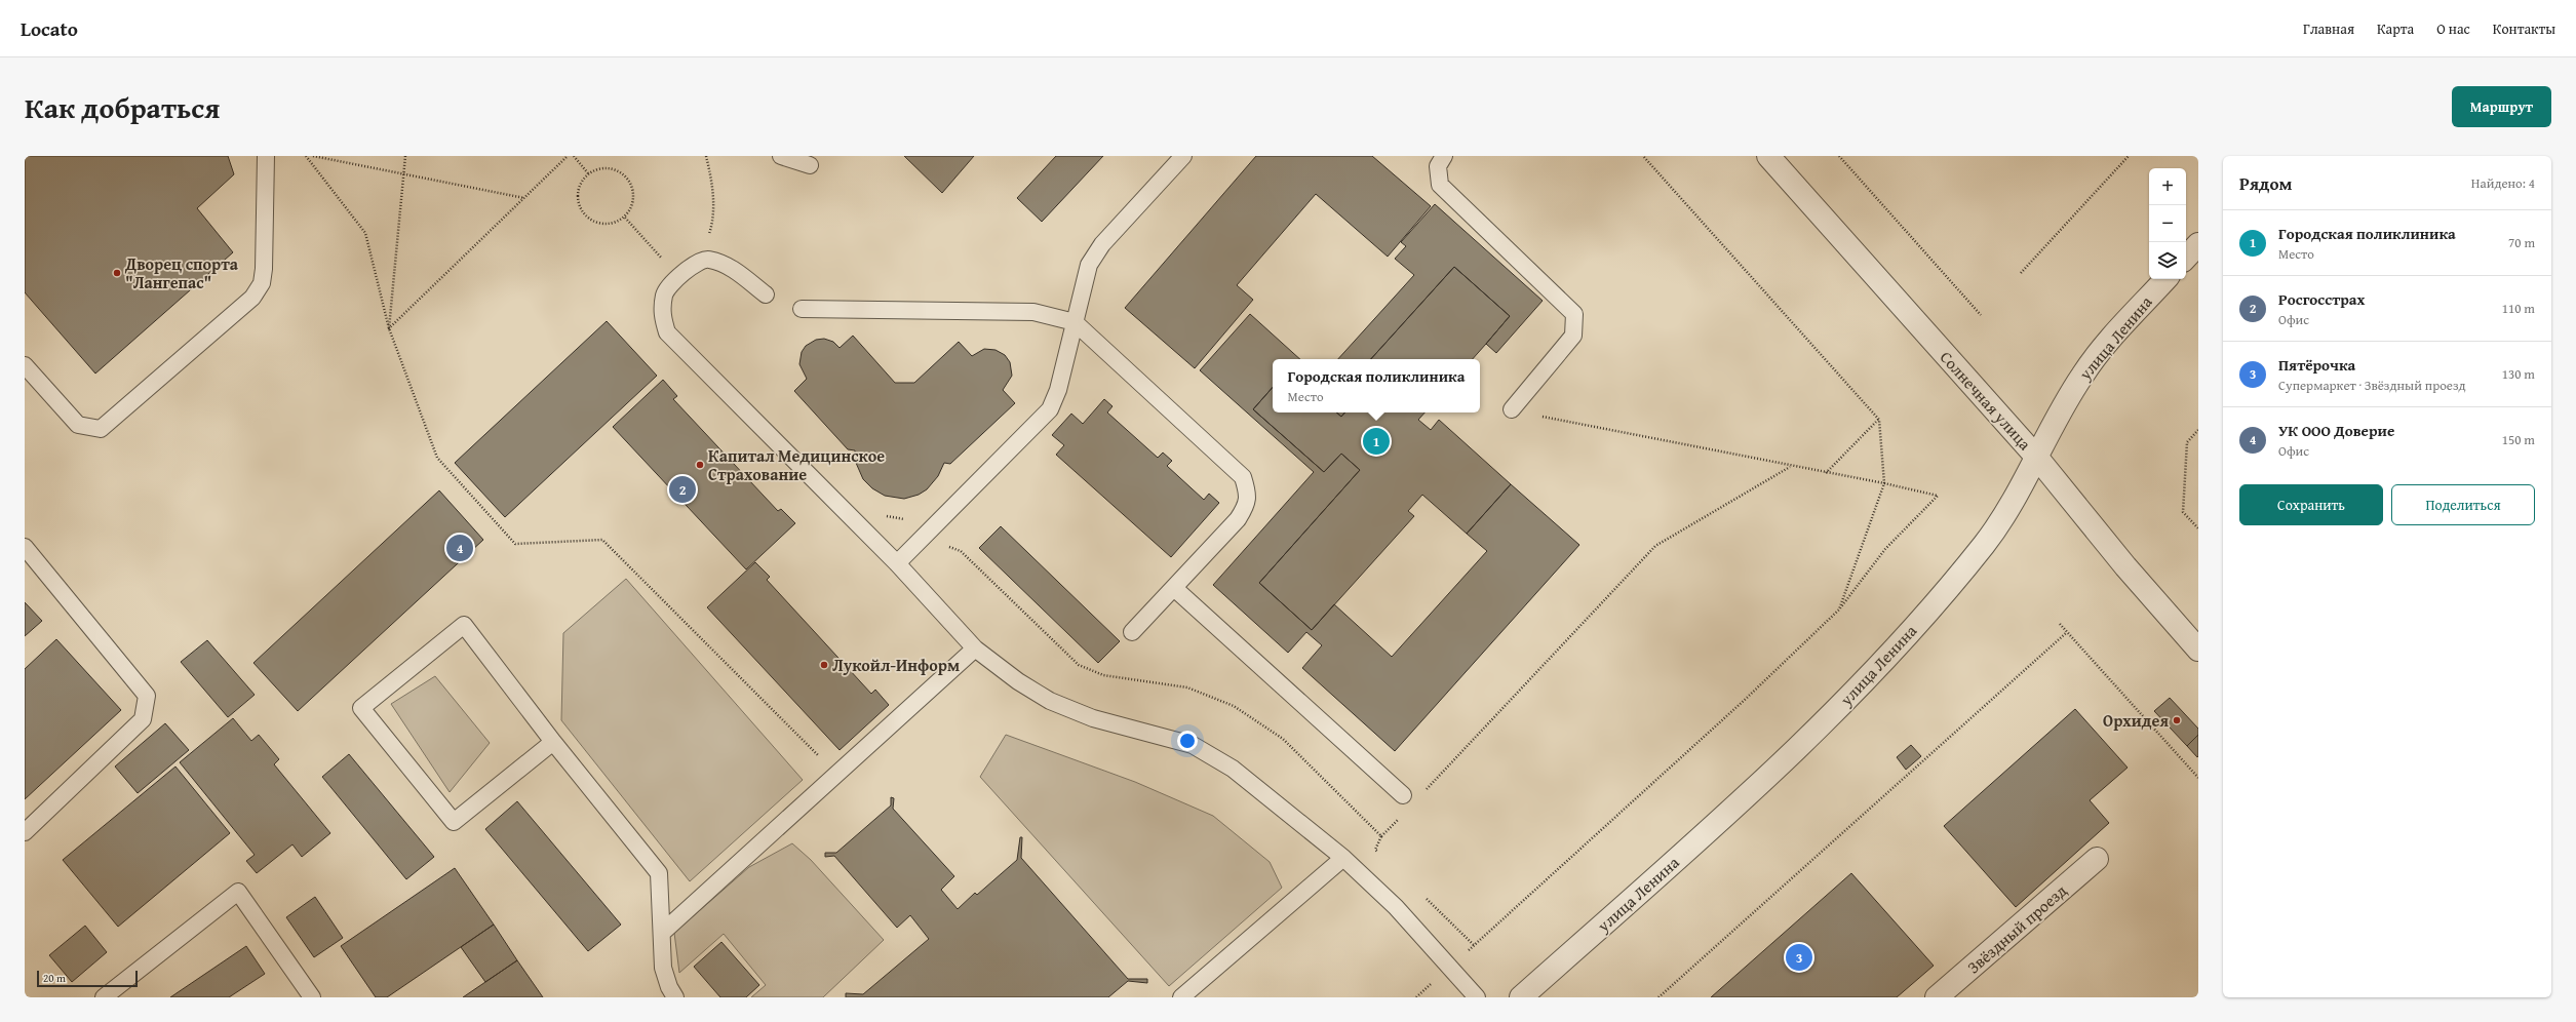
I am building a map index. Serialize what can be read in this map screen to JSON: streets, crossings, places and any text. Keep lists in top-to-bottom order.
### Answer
{
  "streets": {
    "street": ["улица Ленина", "Солнечная улица", "Звёздный проезд"]
  },
  "crossings": [
    ["улица Ленина", "Солнечная улица"]
  ],
  "places": [
    "Дворец спорта \"Лангепас\"",
    "Капитал Медицинское Страхование",
    "Лукойл-Информ",
    "Орхидея"
  ],
  "scale_bar": "20 m",
  "page": {
    "header": "Locato",
    "nav": [
      "Главная",
      "Карта",
      "О нас",
      "Контакты"
    ],
    "title": "Как добраться",
    "buttons": [
      "Маршрут",
      ["Сохранить", "Поделиться"]
    ],
    "heading": ["Рядом", "Найдено: 4"],
    "map_buttons": ["+", "−"],
    "list": [
      {
        "mark": "1",
        "name": "Городская поликлиника",
        "note": "Место",
        "value": "70 m"
      },
      {
        "mark": "2",
        "name": "Росгосстрах",
        "note": "Офис",
        "value": "110 m"
      },
      {
        "mark": "3",
        "name": "Пятёрочка",
        "note": "Супермаркет · Звёздный проезд",
        "value": "130 m"
      },
      {
        "mark": "4",
        "name": "УК ООО Доверие",
        "note": "Офис",
        "value": "150 m"
      }
    ],
    "popup": ["Городская поликлиника", "Место"],
    "pins": [
      "1",
      "2",
      "4",
      "3"
    ],
    "scale": "20 m"
  }
}
